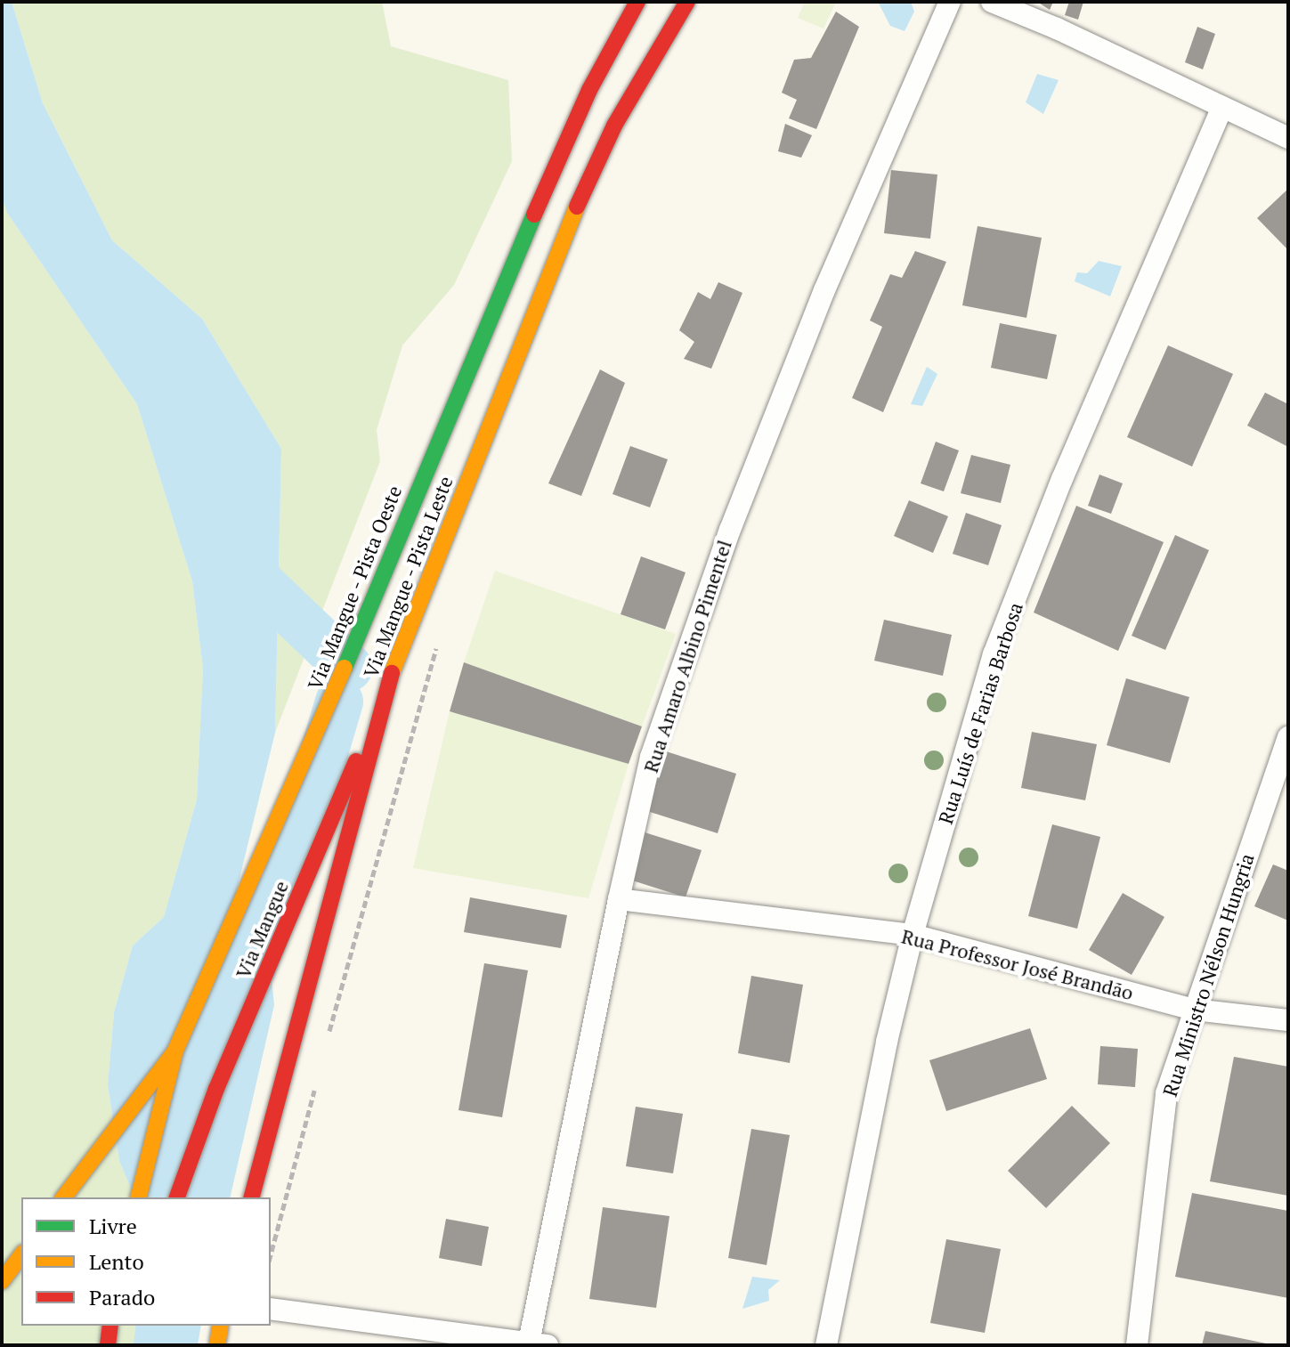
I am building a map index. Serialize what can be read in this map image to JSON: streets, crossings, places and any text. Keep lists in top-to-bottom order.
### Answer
{
  "streets": {
    "main road": ["Via Mangue - Pista Leste", "Via Mangue - Pista Oeste", "Via Mangue"],
    "street": [
      "Rua Amaro Albino Pimentel",
      "Rua Luís de Farias Barbosa",
      "Rua Professor José Brandão",
      "Rua Ministro Nélson Hungria"
    ]
  },
  "crossings": [
    ["Via Mangue - Pista Leste", "Via Mangue"],
    ["Rua Amaro Albino Pimentel", "Rua Professor José Brandão"],
    ["Rua Luís de Farias Barbosa", "Rua Professor José Brandão"],
    ["Rua Professor José Brandão", "Rua Ministro Nélson Hungria"]
  ],
  "legend": ["Livre", "Lento", "Parado"]
}
